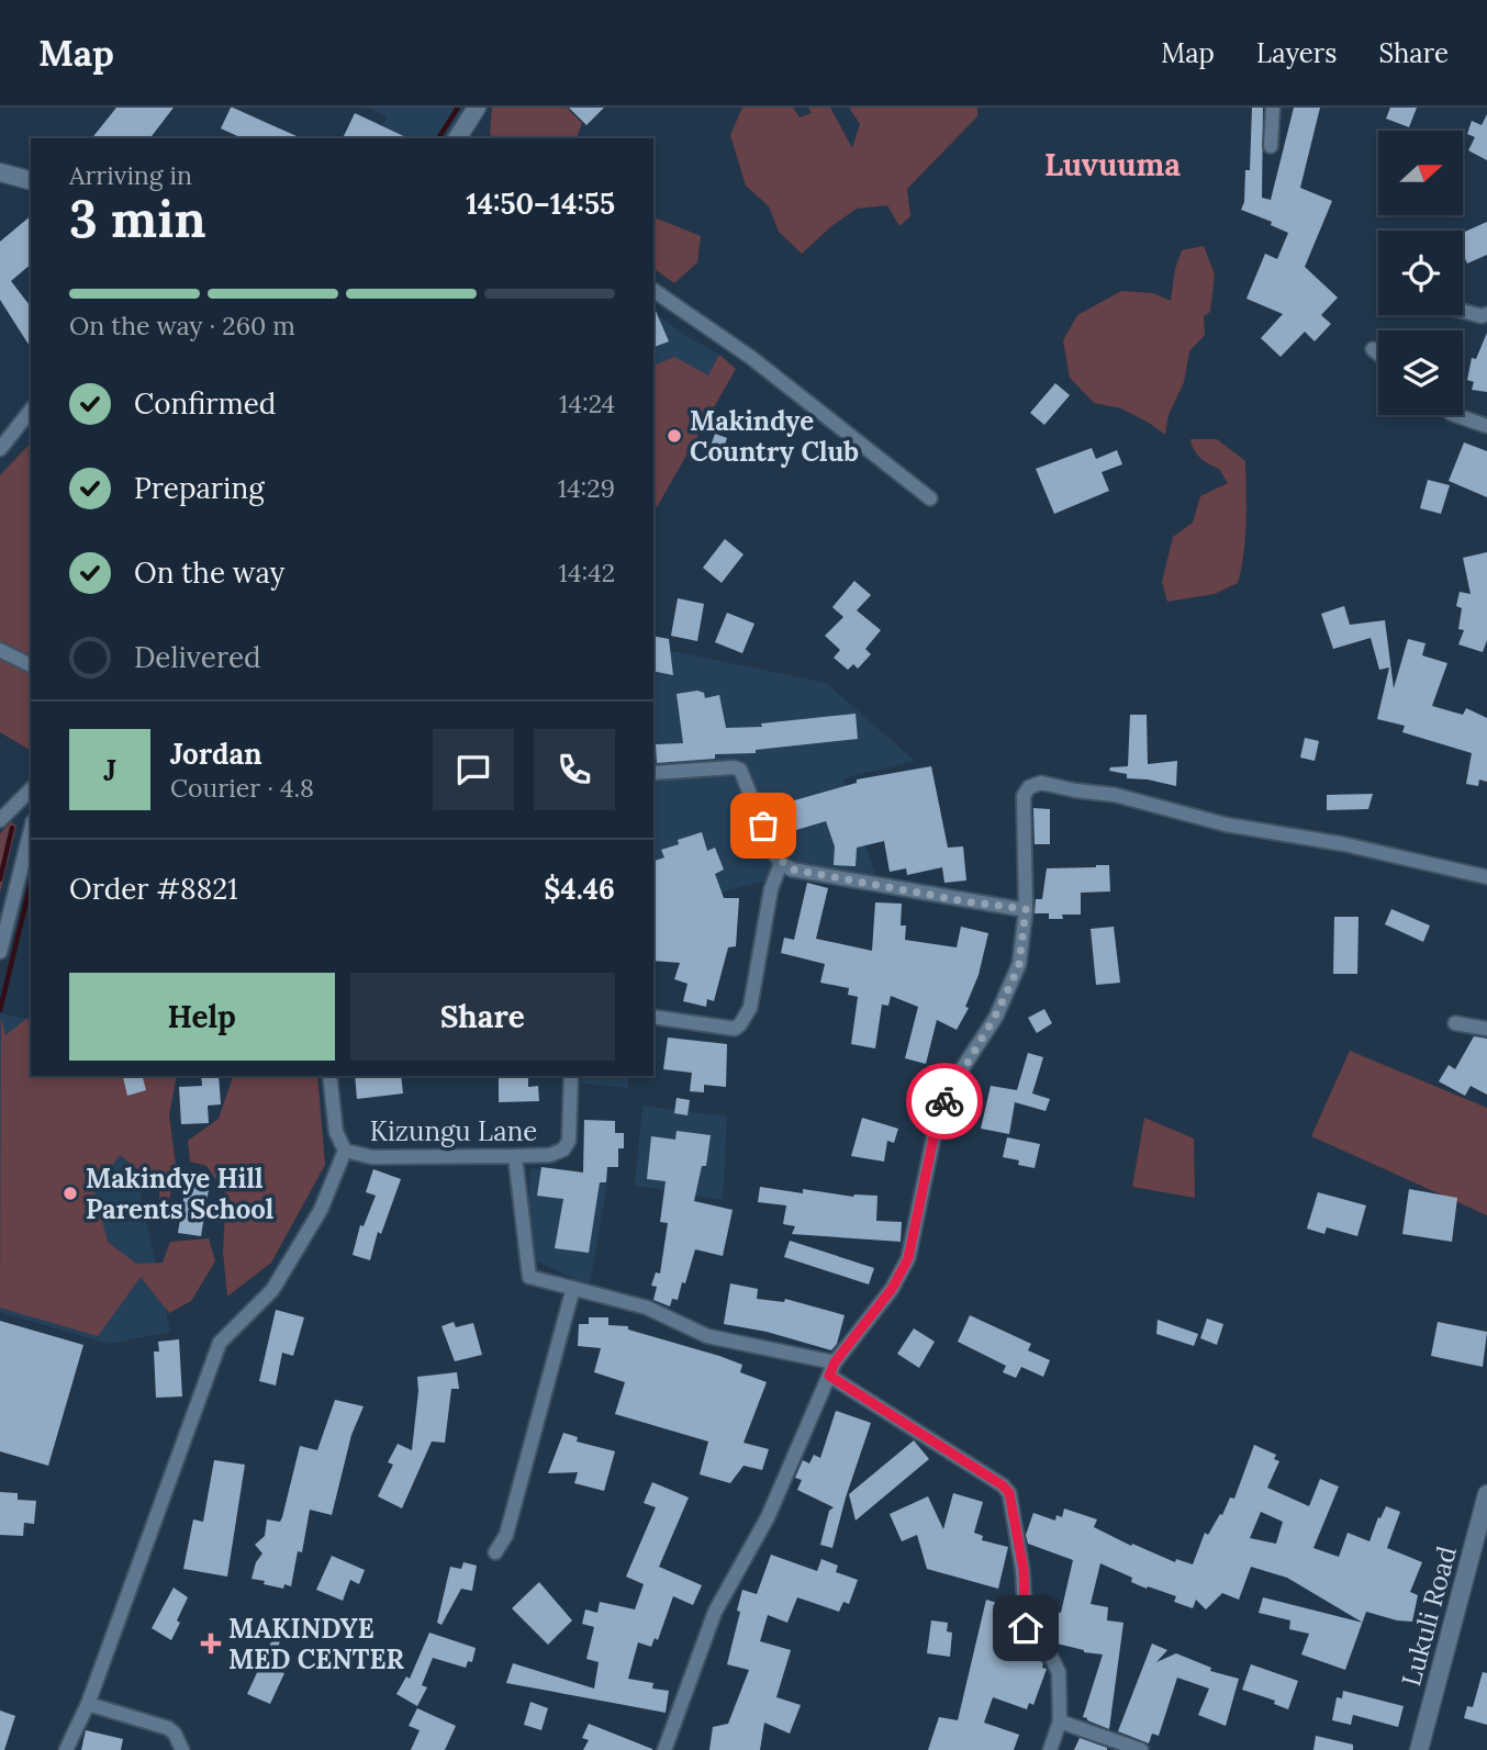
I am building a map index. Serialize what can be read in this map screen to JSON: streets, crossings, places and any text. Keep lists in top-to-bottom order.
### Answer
{
  "streets": {
    "street": ["Kizungu Lane", "Lukuli Road"]
  },
  "districts": ["Luvuuma"],
  "places": {
    "other": ["Makindye Country Club", "Makindye Hill Parents School"],
    "health": ["MAKINDYE MED CENTER"]
  },
  "north": "right",
  "page": {
    "header": "Map",
    "nav": ["Map", "Layers", "Share"],
    "heading": ["3 min", "Arriving in", "14:50–14:55"],
    "panel": [
      "Jordan",
      "Courier · 4.8",
      "Order #8821",
      "$4.46"
    ],
    "bar": "On the way · 260 m",
    "list": [
      ["Confirmed", "14:24"],
      ["Preparing", "14:29"],
      ["On the way", "14:42"],
      "Delivered"
    ],
    "round": "J",
    "buttons": ["Help", "Share"]
  }
}
